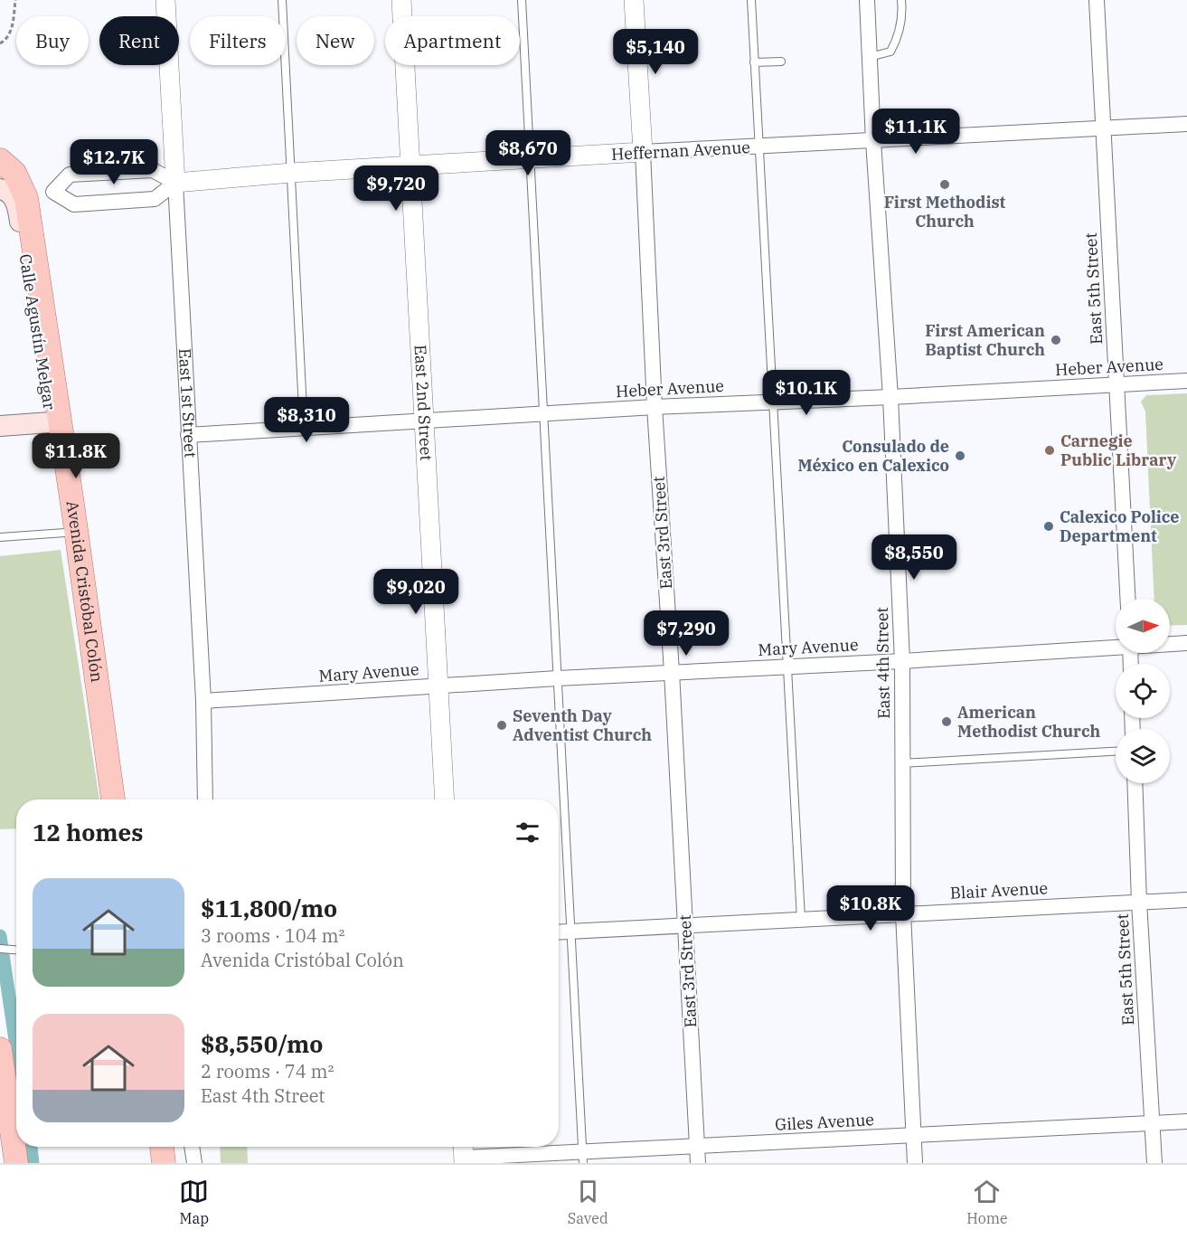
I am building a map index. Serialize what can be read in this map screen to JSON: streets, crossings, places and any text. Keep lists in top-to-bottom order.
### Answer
{
  "streets": {
    "main road": ["Calle Agustín Melgar", "Avenida Cristóbal Colón"],
    "street": [
      "Heffernan Avenue",
      "East 5th Street",
      "Heber Avenue",
      "East 1st Street",
      "East 2nd Street",
      "East 3rd Street",
      "Mary Avenue",
      "East 4th Street",
      "Blair Avenue",
      "Giles Avenue"
    ]
  },
  "crossings": [
    ["Heffernan Avenue", "East 5th Street"],
    ["Heffernan Avenue", "East 1st Street"],
    ["Heffernan Avenue", "East 2nd Street"],
    ["Heffernan Avenue", "East 3rd Street"],
    ["Heffernan Avenue", "East 4th Street"],
    ["East 5th Street", "Heber Avenue"],
    ["East 5th Street", "Blair Avenue"],
    ["East 5th Street", "Giles Avenue"],
    ["Heber Avenue", "East 1st Street"],
    ["Heber Avenue", "East 2nd Street"],
    ["Heber Avenue", "East 3rd Street"],
    ["Heber Avenue", "East 4th Street"],
    ["East 1st Street", "Mary Avenue"],
    ["East 2nd Street", "Mary Avenue"],
    ["East 3rd Street", "Mary Avenue"],
    ["East 3rd Street", "Blair Avenue"],
    ["East 3rd Street", "Giles Avenue"],
    ["Mary Avenue", "East 4th Street"],
    ["East 4th Street", "Blair Avenue"],
    ["East 4th Street", "Giles Avenue"]
  ],
  "places": [
    "First Methodist Church",
    "First American Baptist Church",
    "Carnegie Public Library",
    "Consulado de México en Calexico",
    "Calexico Police Department",
    "American Methodist Church",
    "Seventh Day Adventist Church"
  ],
  "north": "right",
  "page": {
    "chip": [
      "Buy",
      "Rent",
      "Filters",
      "New",
      "Apartment"
    ],
    "price": [
      "$5,140",
      "$11.1K",
      "$8,670",
      "$12.7K",
      "$9,720",
      "$10.1K",
      "$8,310",
      "$11.8K",
      "$8,550",
      "$9,020",
      "$7,290",
      "$10.8K"
    ],
    "heading": "12 homes",
    "list": [
      {
        "name": "$11,800/mo",
        "note": "3 rooms · 104 m² · Avenida Cristóbal Colón"
      },
      {
        "name": "$8,550/mo",
        "note": "2 rooms · 74 m² · East 4th Street"
      }
    ],
    "tabs": ["Map", "Saved", "Home"]
  }
}
